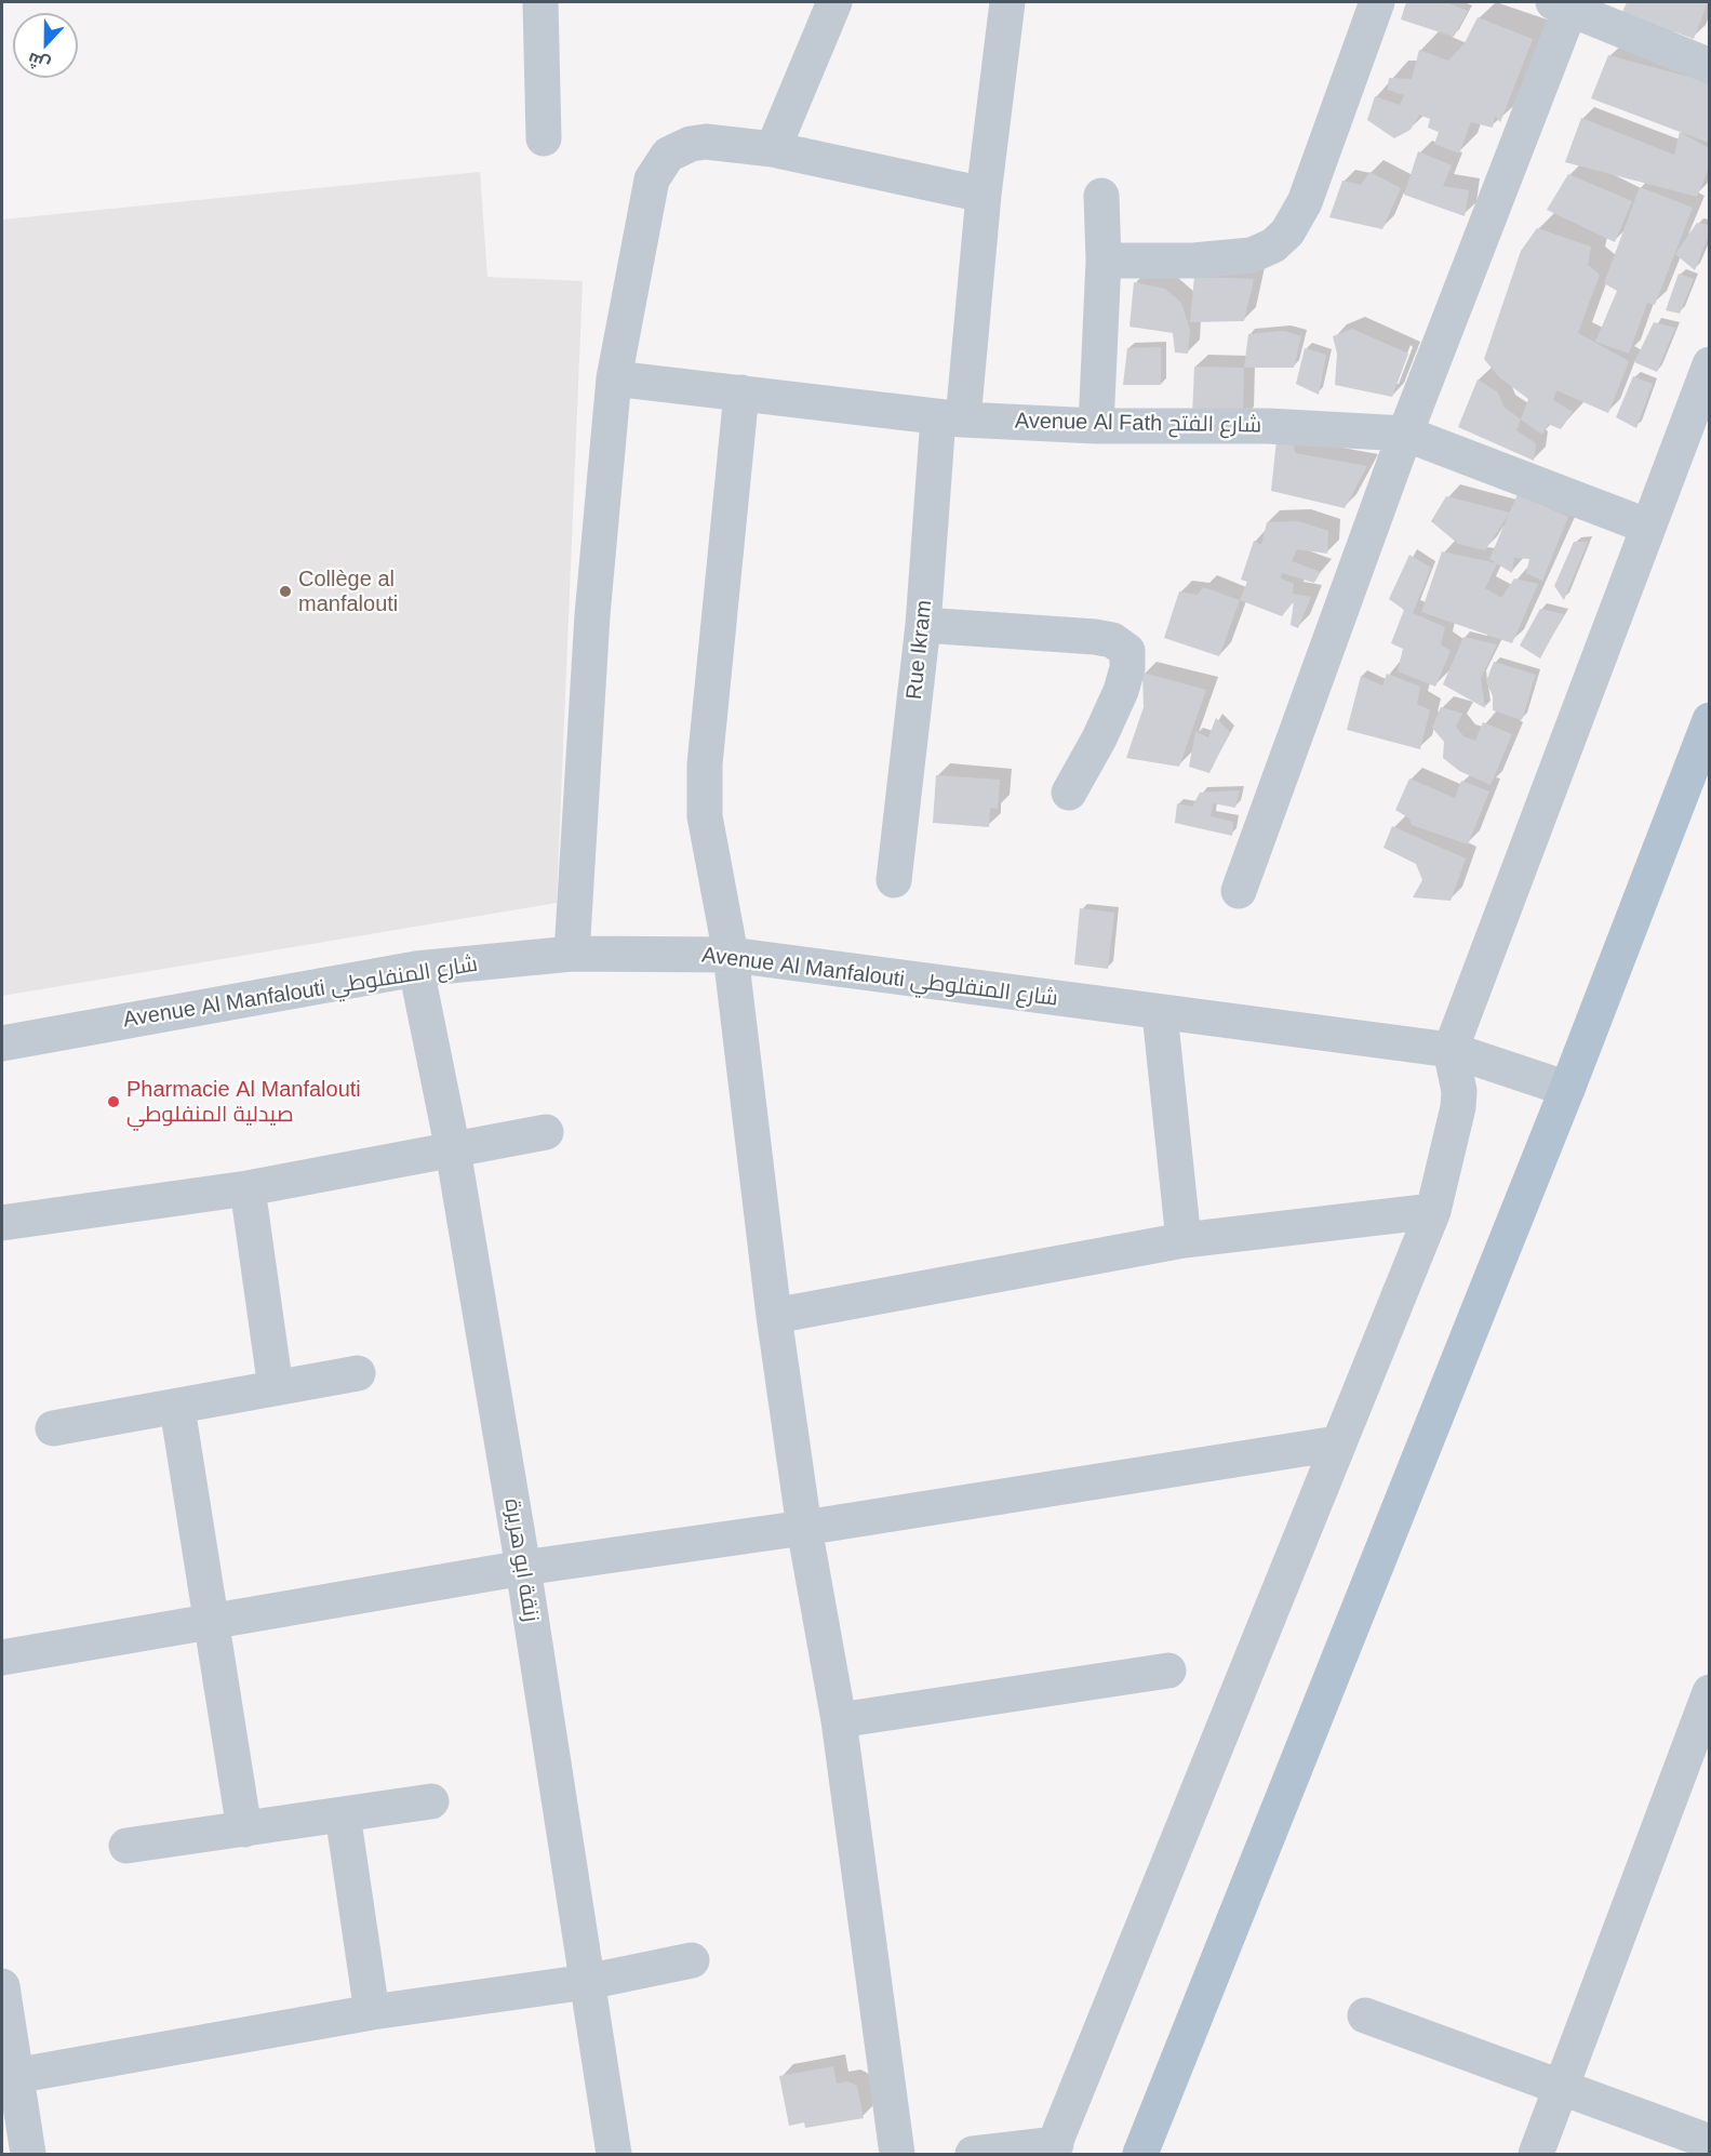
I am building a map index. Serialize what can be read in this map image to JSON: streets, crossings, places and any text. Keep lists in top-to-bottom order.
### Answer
{
  "streets": {
    "street": [
      "Avenue Al Fath شارع الفتح",
      "Rue Ikram",
      "Avenue Al Manfalouti شارع المنفلوطي",
      "زنقة ابو هريرة"
    ]
  },
  "crossings": [
    ["Avenue Al Fath شارع الفتح", "Rue Ikram"],
    ["Avenue Al Manfalouti شارع المنفلوطي", "زنقة ابو هريرة"]
  ],
  "places": ["Collège al manfalouti", "Pharmacie Al Manfalouti صيدلية المنفلوطي"],
  "north": "bottom"
}
